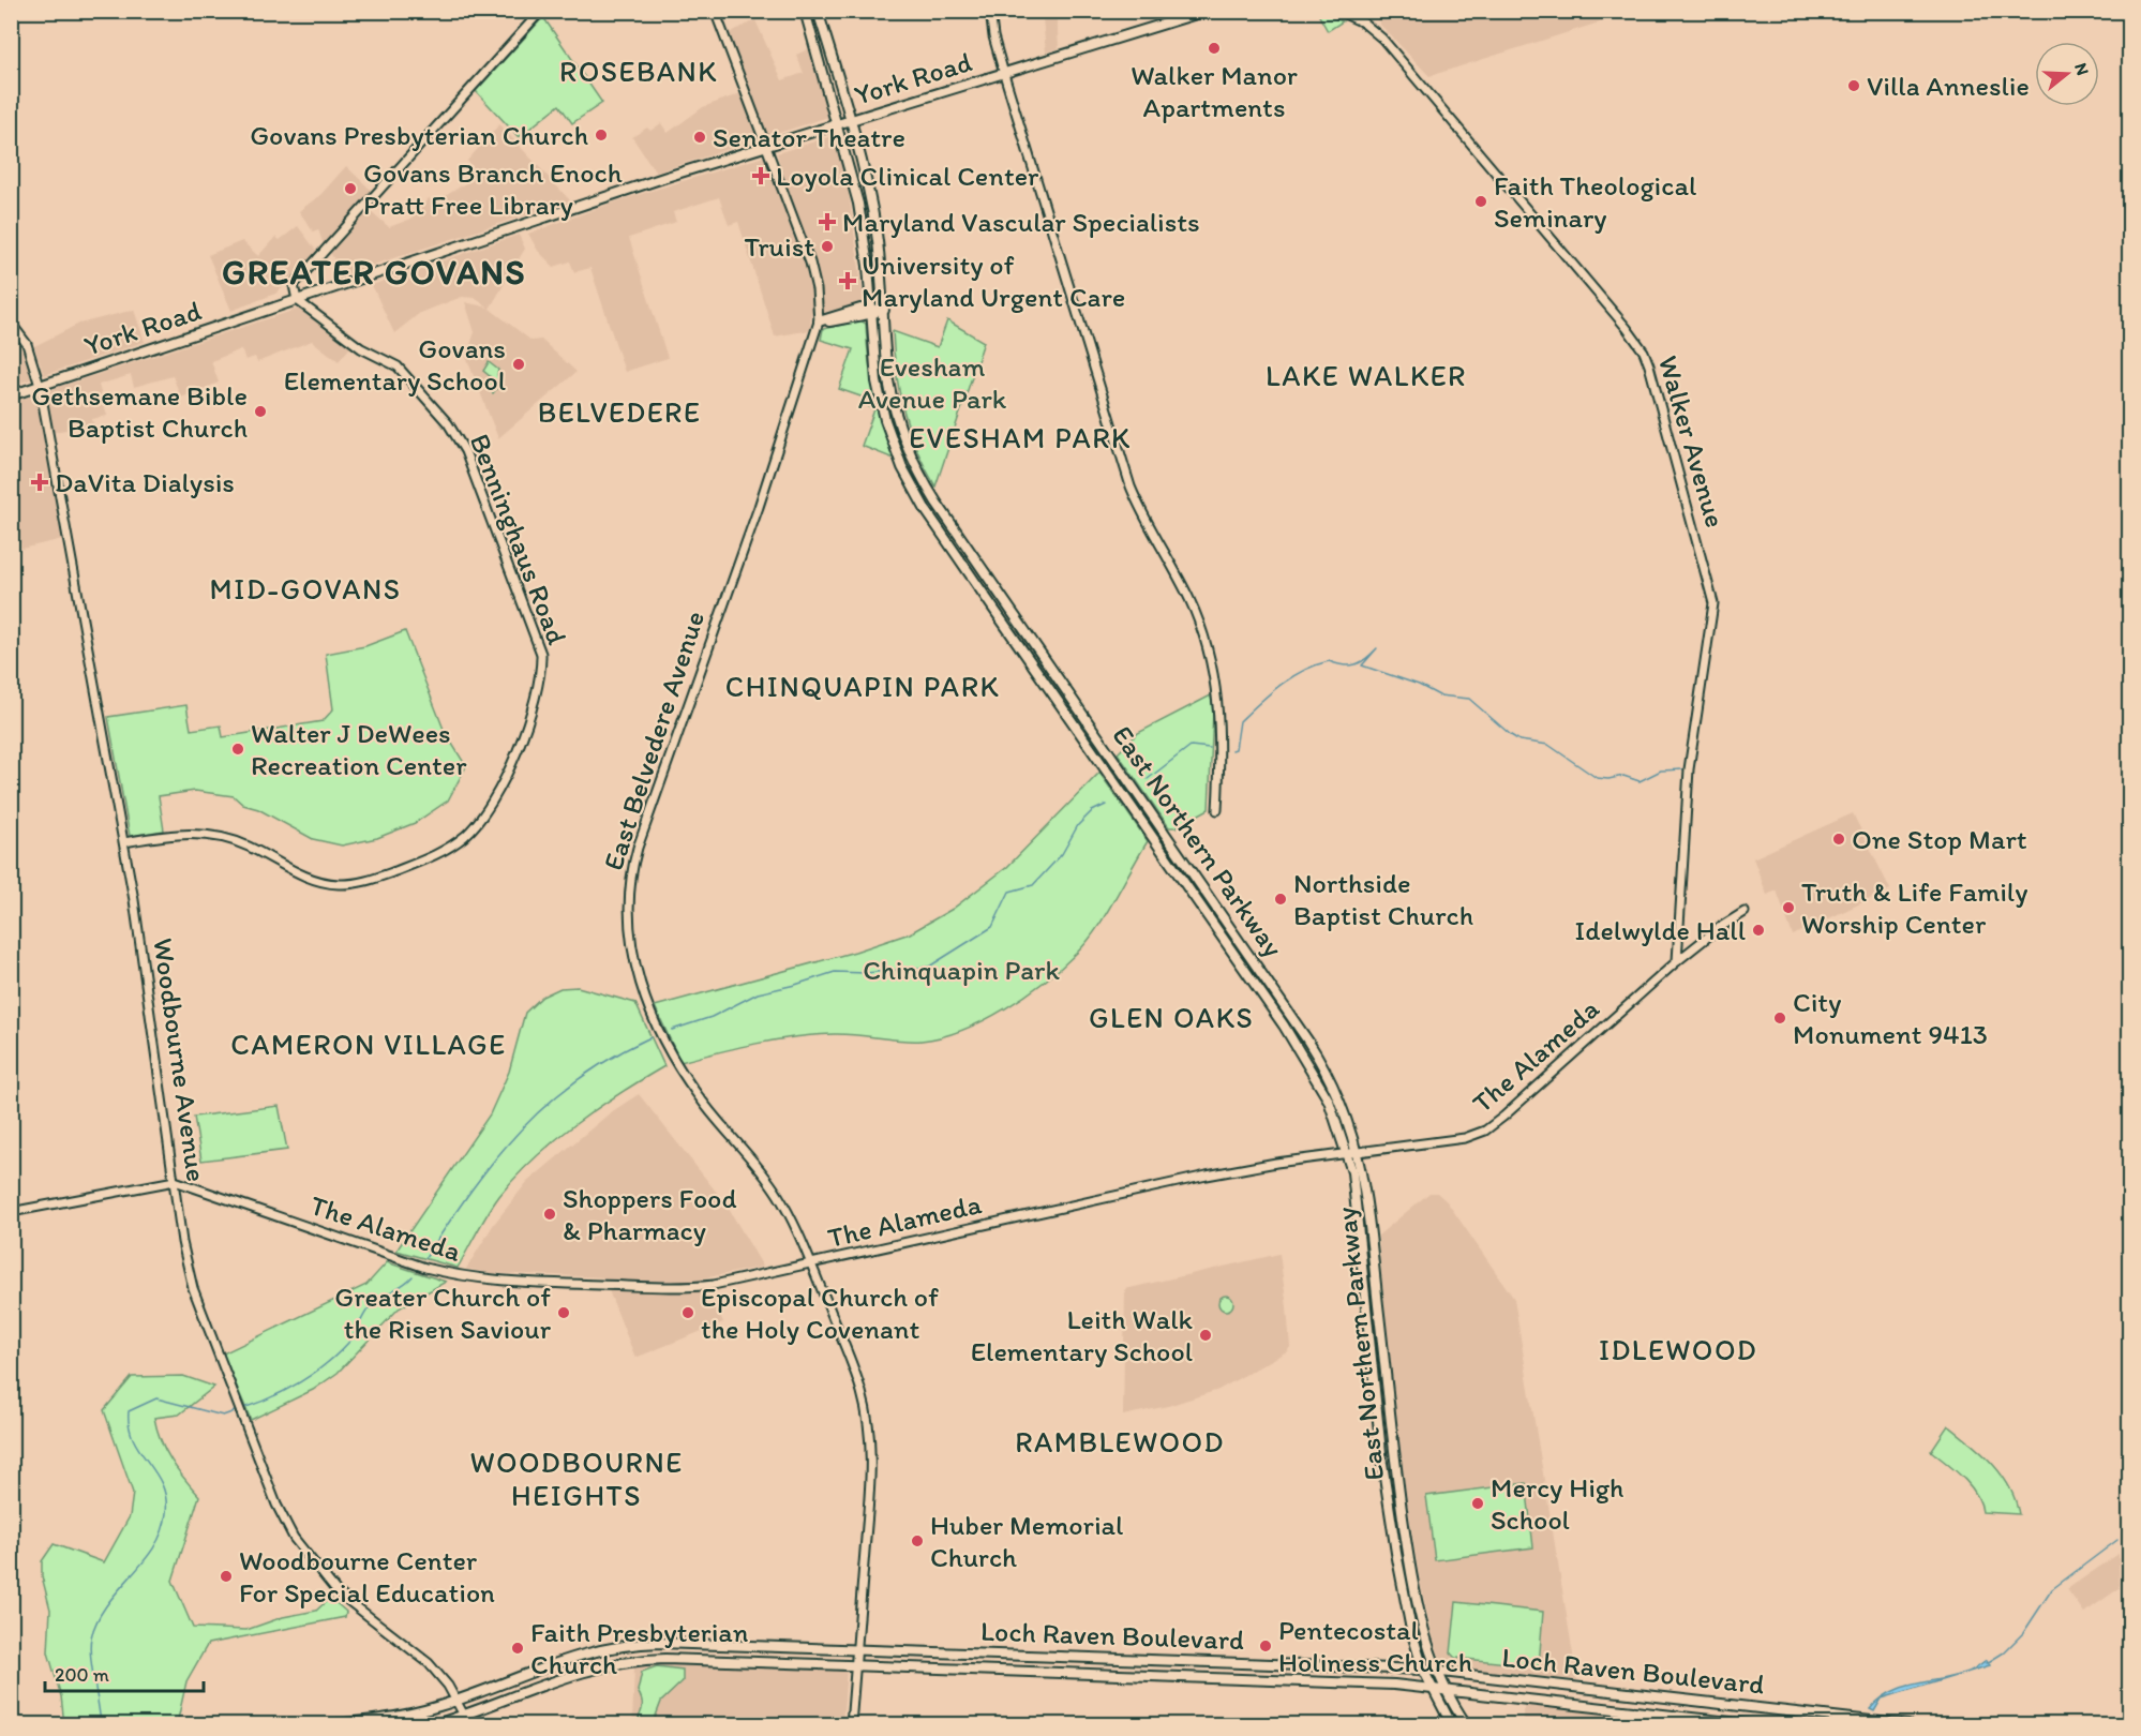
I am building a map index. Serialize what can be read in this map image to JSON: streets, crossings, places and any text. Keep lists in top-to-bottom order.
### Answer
{
  "streets": {
    "main road": ["York Road", "East Northern Parkway", "Loch Raven Boulevard"],
    "street": [
      "Walker Avenue",
      "Benninghaus Road",
      "East Belvedere Avenue",
      "The Alameda",
      "Woodbourne Avenue"
    ]
  },
  "crossings": [
    ["York Road", "Benninghaus Road"],
    ["York Road", "East Belvedere Avenue"],
    ["York Road", "East Northern Parkway"],
    ["York Road", "Woodbourne Avenue"],
    ["Walker Avenue", "The Alameda"],
    ["Benninghaus Road", "Woodbourne Avenue"],
    ["East Belvedere Avenue", "The Alameda"],
    ["East Belvedere Avenue", "Loch Raven Boulevard"],
    ["East Northern Parkway", "The Alameda"],
    ["East Northern Parkway", "Loch Raven Boulevard"],
    ["The Alameda", "Woodbourne Avenue"],
    ["Woodbourne Avenue", "Loch Raven Boulevard"]
  ],
  "districts": [
    "ROSEBANK",
    "GREATER GOVANS",
    "LAKE WALKER",
    "BELVEDERE",
    "EVESHAM PARK",
    "MID-GOVANS",
    "CHINQUAPIN PARK",
    "GLEN OAKS",
    "CAMERON VILLAGE",
    "IDLEWOOD",
    "RAMBLEWOOD",
    "WOODBOURNE HEIGHTS"
  ],
  "parks": ["Evesham Avenue Park", "Chinquapin Park"],
  "places": {
    "other": [
      "Walker Manor Apartments",
      "Villa Anneslie",
      "Govans Presbyterian Church",
      "Senator Theatre",
      "Govans Branch Enoch Pratt Free Library",
      "Faith Theological Seminary",
      "Truist",
      "Govans Elementary School",
      "Gethsemane Bible Baptist Church",
      "Walter J DeWees Recreation Center",
      "One Stop Mart",
      "Northside Baptist Church",
      "Truth & Life Family Worship Center",
      "Idelwylde Hall",
      "City Monument 9413",
      "Shoppers Food & Pharmacy",
      "Greater Church of the Risen Saviour",
      "Episcopal Church of the Holy Covenant",
      "Leith Walk Elementary School",
      "Mercy High School",
      "Huber Memorial Church",
      "Woodbourne Center For Special Education",
      "Pentecostal Holiness Church",
      "Faith Presbyterian Church"
    ],
    "health": [
      "Loyola Clinical Center",
      "Maryland Vascular Specialists",
      "University of Maryland Urgent Care",
      "DaVita Dialysis"
    ]
  },
  "scale_bar": "200 m",
  "north": "right"
}
